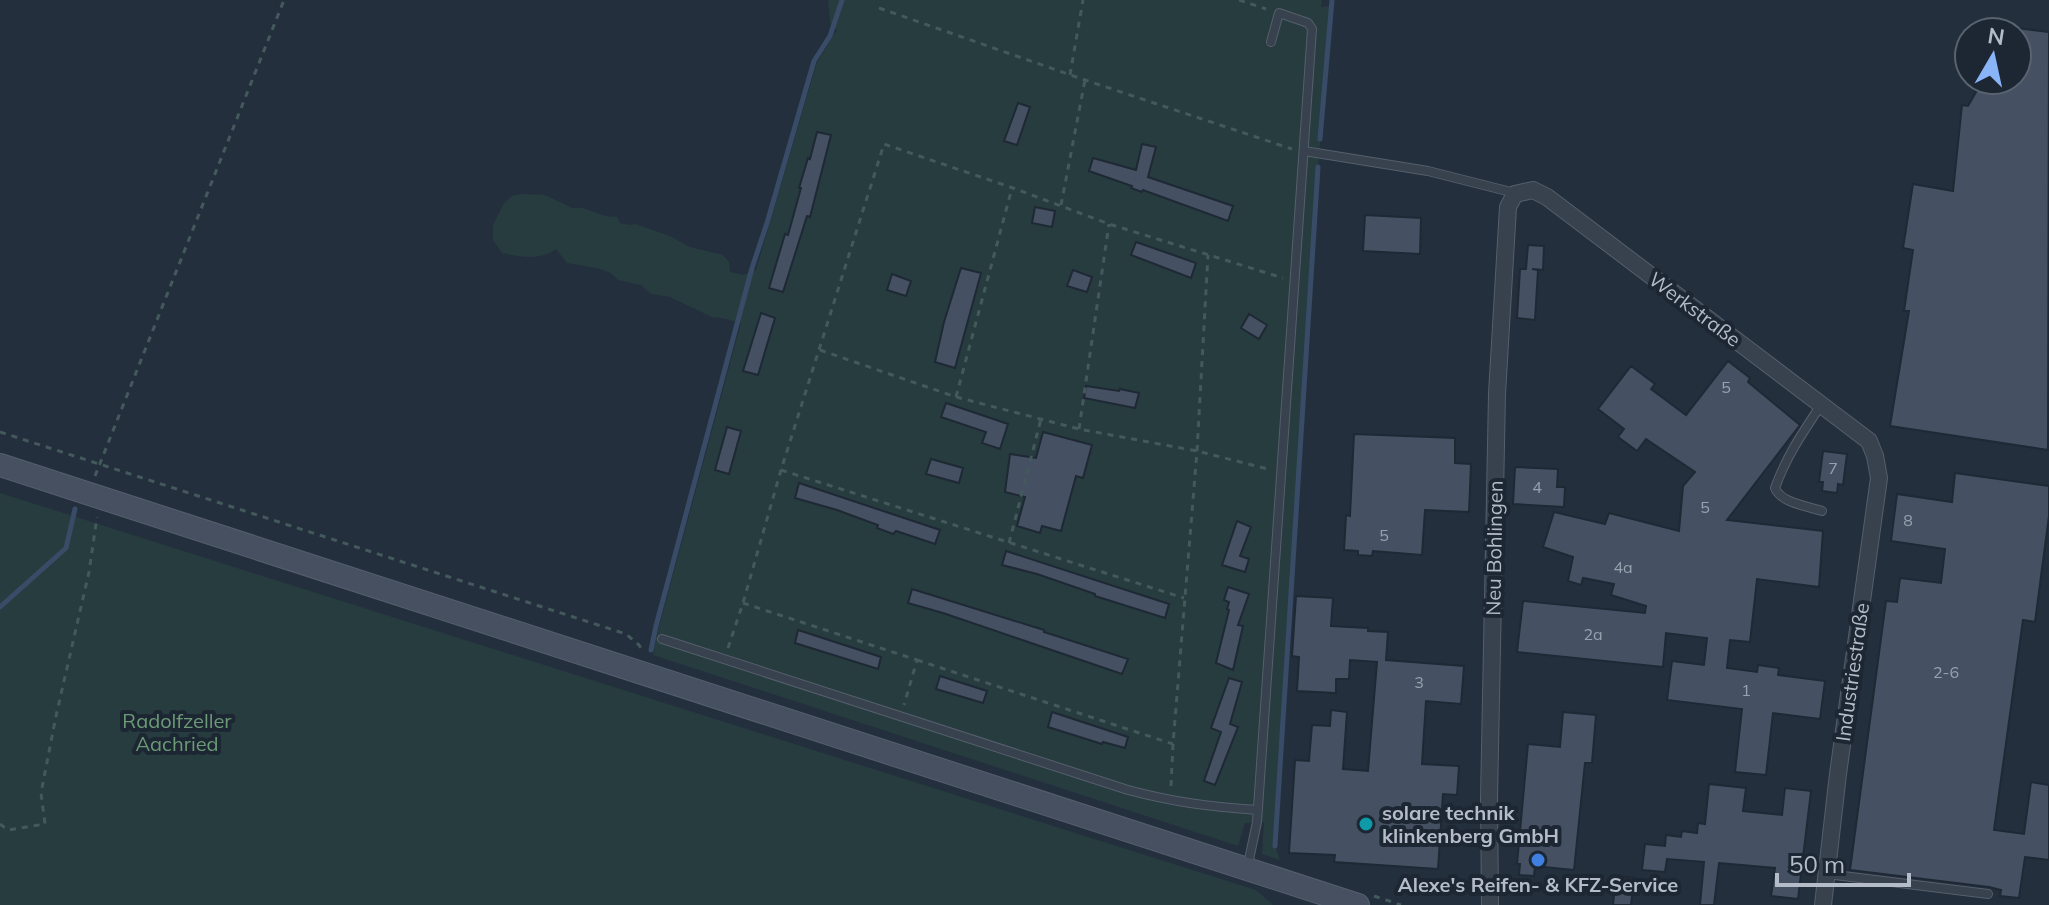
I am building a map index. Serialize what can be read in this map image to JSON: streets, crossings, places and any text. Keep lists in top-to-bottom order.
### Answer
{
  "streets": {
    "street": ["Werkstraße", "Neu Bohlingen", "Industriestraße"]
  },
  "crossings": [
    ["Werkstraße", "Neu Bohlingen"],
    ["Werkstraße", "Industriestraße"]
  ],
  "parks": ["Radolfzeller Aachried"],
  "places": ["solare technik klinkenberg GmbH", "Alexe's Reifen- & KFZ-Service"],
  "house_numbers": [
    "5",
    "7",
    "4",
    "5",
    "8",
    "5",
    "4a",
    "2a",
    "2-6",
    "3",
    "1"
  ],
  "scale_bar": "50 m",
  "north": "top"
}
